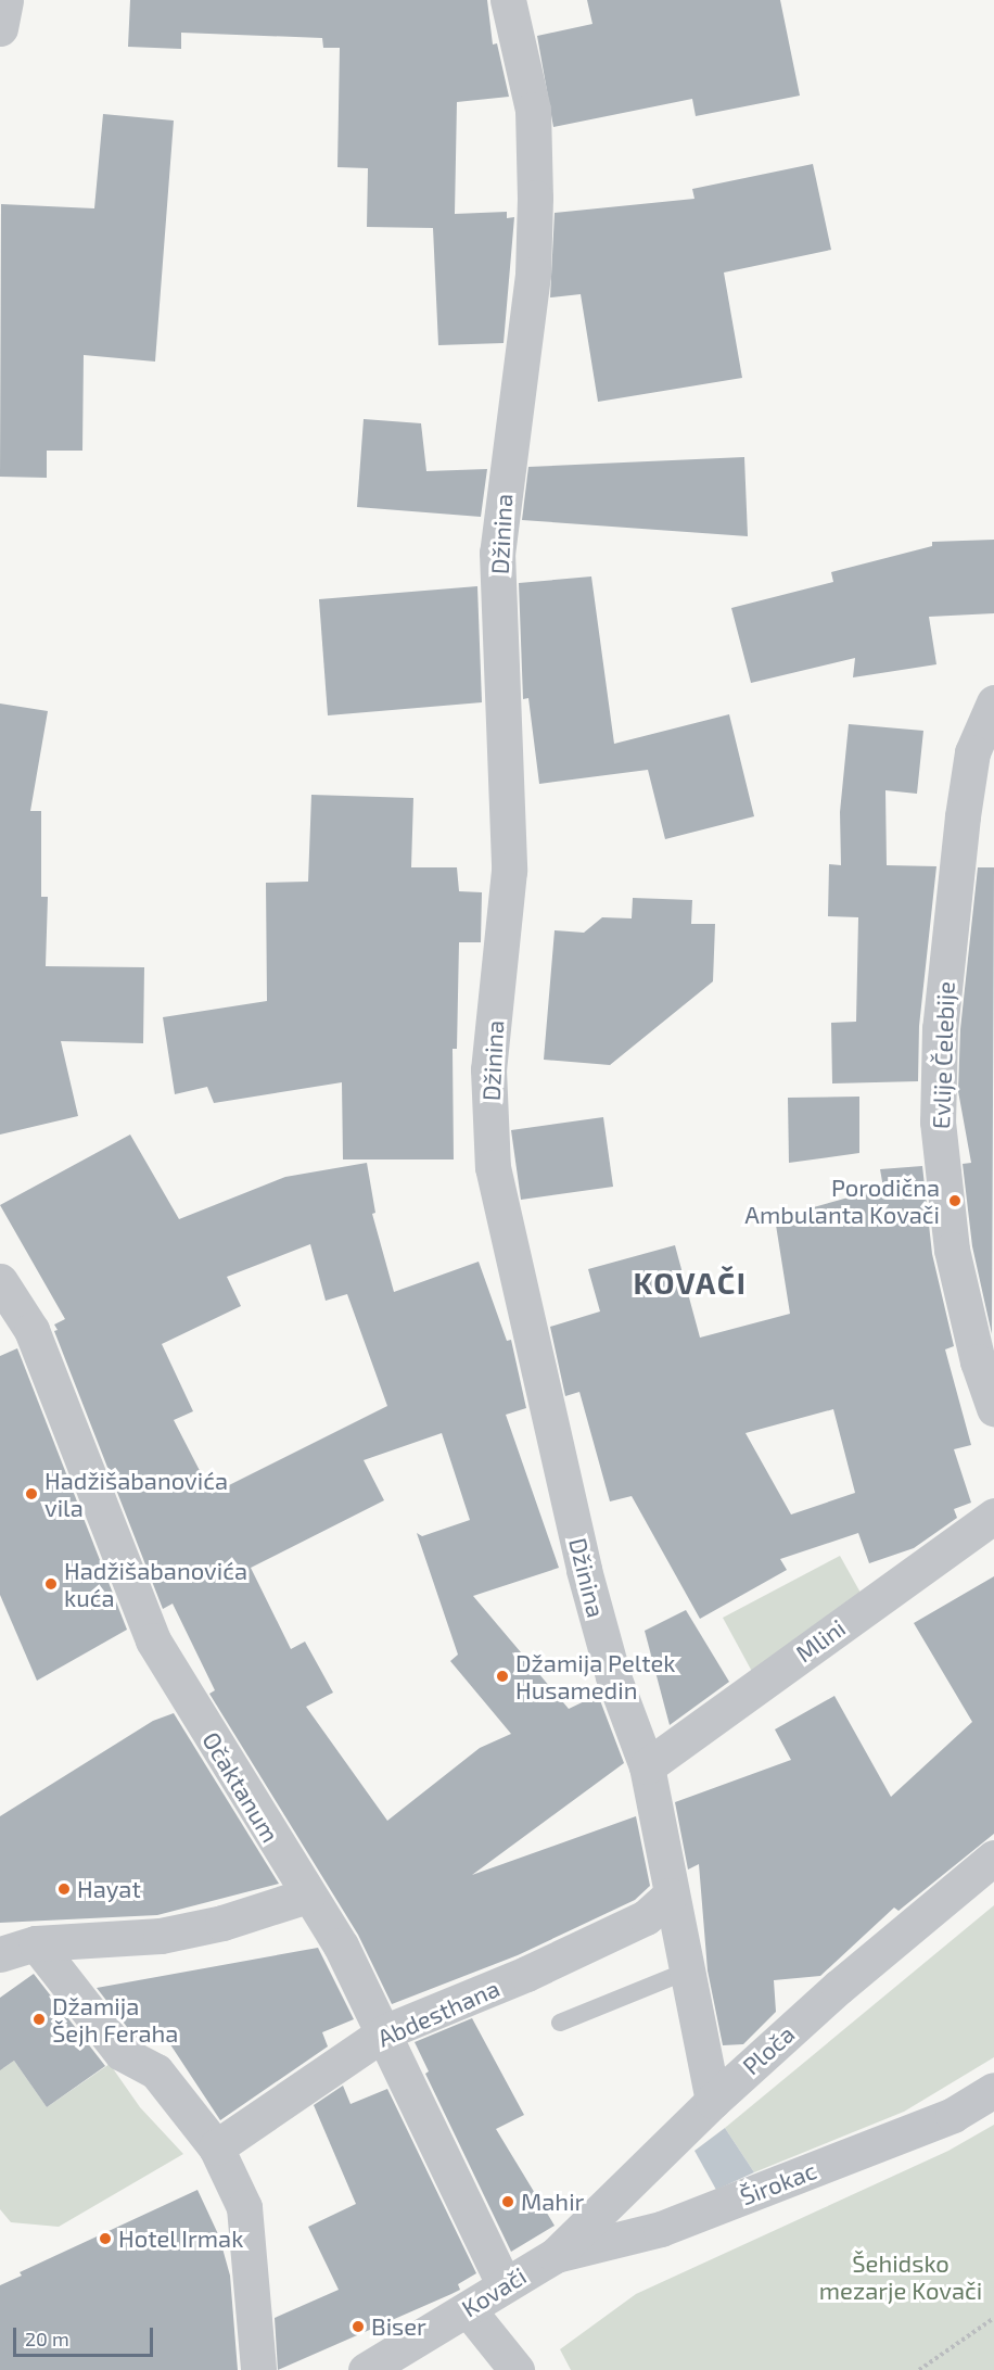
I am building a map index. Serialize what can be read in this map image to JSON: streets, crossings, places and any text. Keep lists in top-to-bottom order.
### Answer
{
  "streets": {
    "street": [
      "Džinina",
      "Evlije Čelebije",
      "Mlini",
      "Očaktanum",
      "Abdesthana",
      "Ploča",
      "Širokac",
      "Kovači"
    ]
  },
  "crossings": [
    ["Džinina", "Mlini"],
    ["Džinina", "Abdesthana"],
    ["Džinina", "Ploča"],
    ["Očaktanum", "Abdesthana"],
    ["Očaktanum", "Kovači"],
    ["Ploča", "Širokac"],
    ["Ploča", "Kovači"],
    ["Širokac", "Kovači"]
  ],
  "districts": ["KOVAČI"],
  "parks": ["Šehidsko mezarje Kovači"],
  "places": [
    "Porodična Ambulanta Kovači",
    "Hadžišabanovića vila",
    "Hadžišabanovića kuća",
    "Džamija Peltek Husamedin",
    "Hayat",
    "Džamija Šejh Feraha",
    "Mahir",
    "Hotel Irmak",
    "Biser"
  ],
  "scale_bar": "20 m"
}
